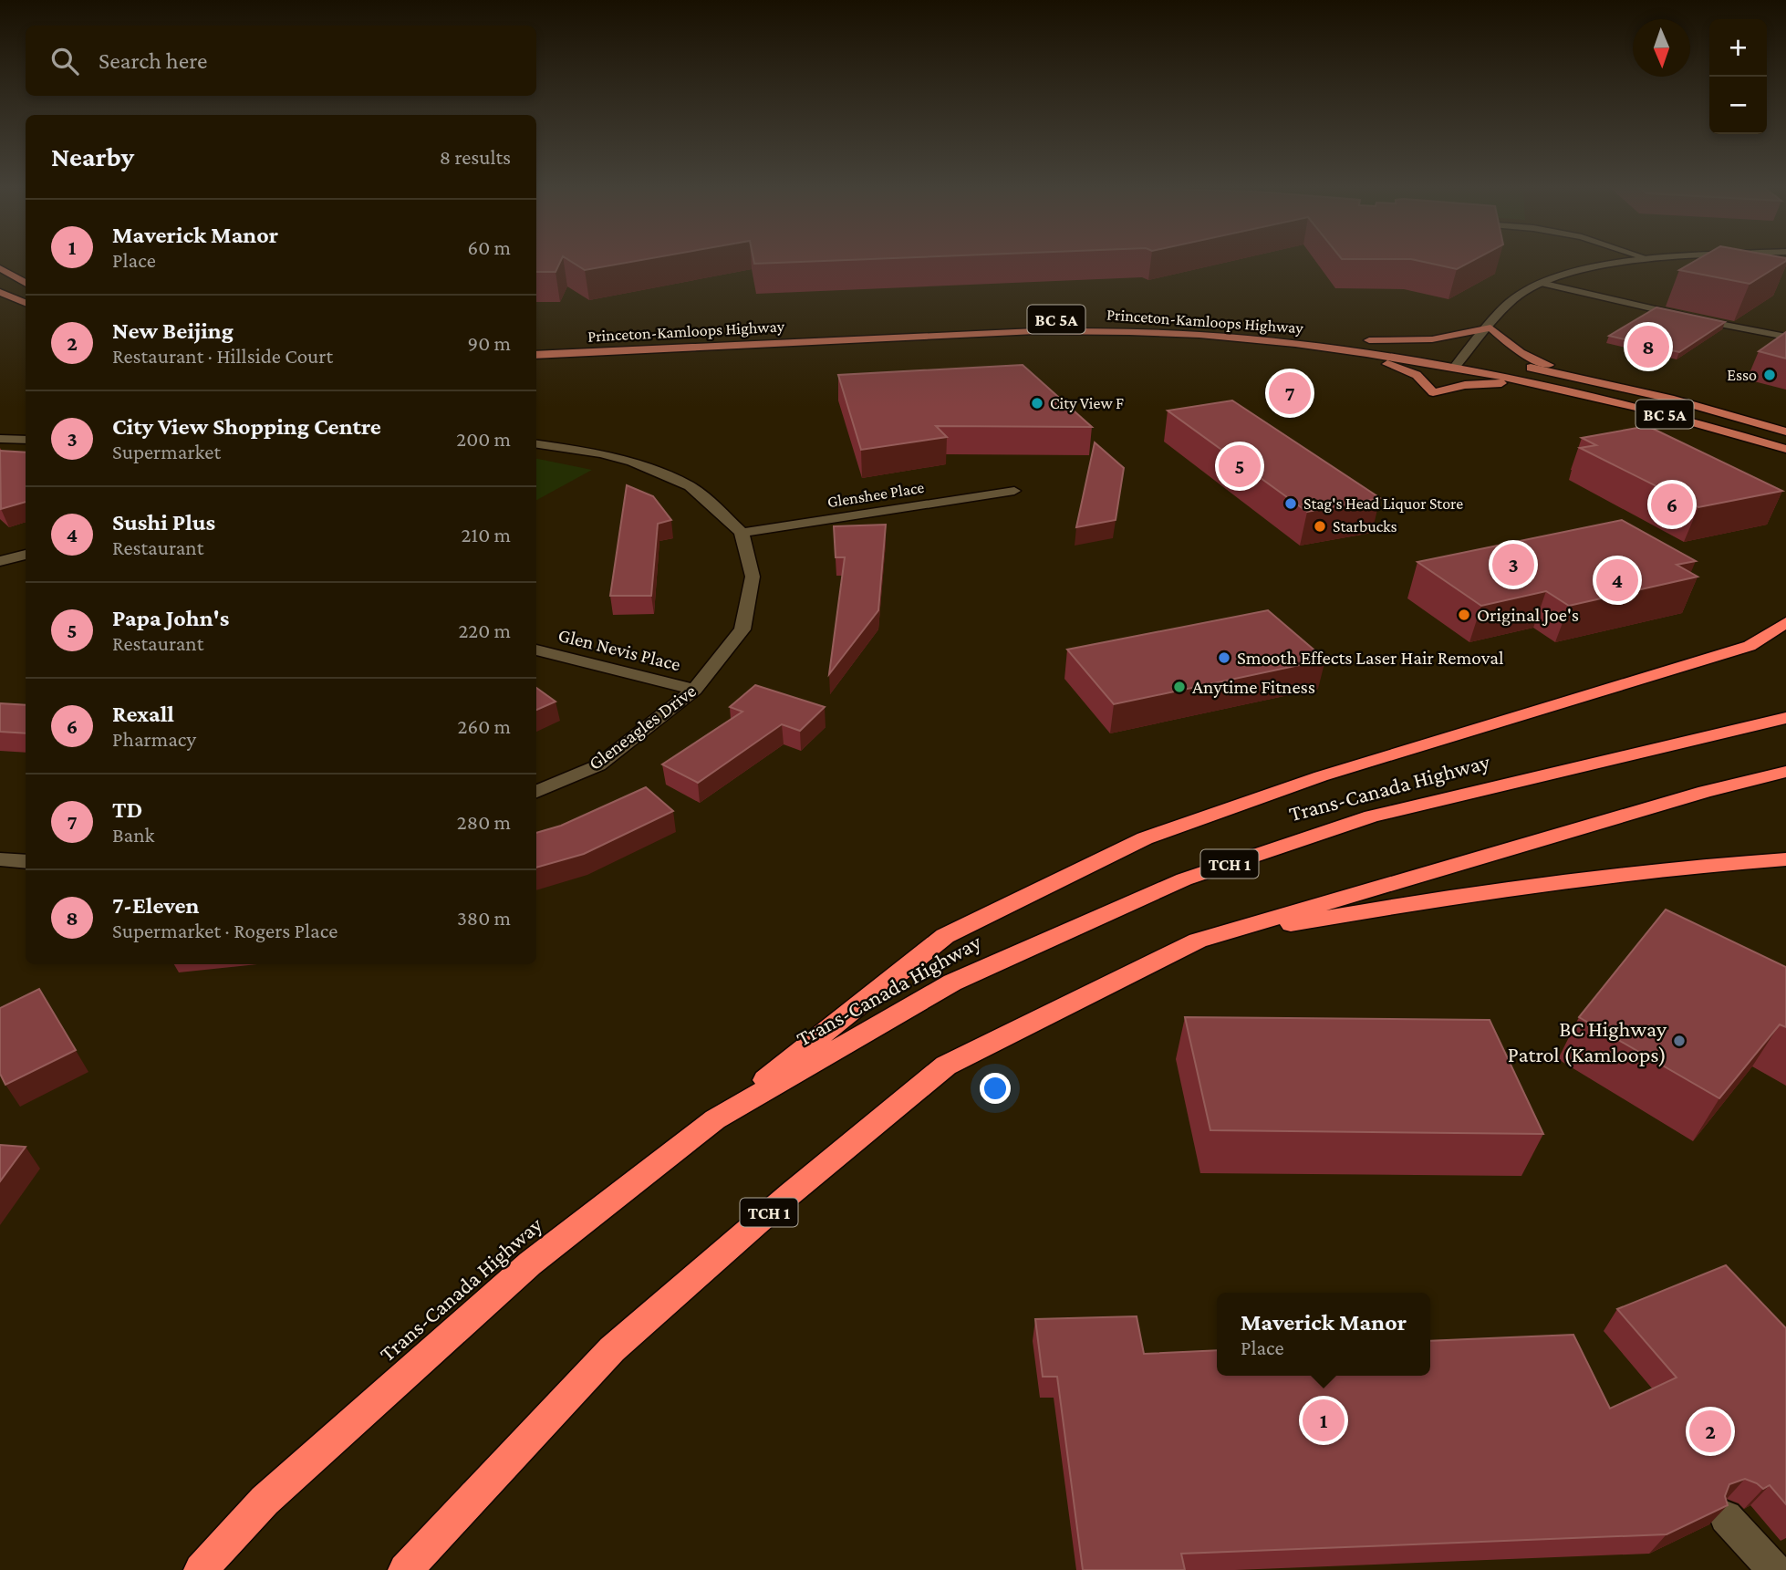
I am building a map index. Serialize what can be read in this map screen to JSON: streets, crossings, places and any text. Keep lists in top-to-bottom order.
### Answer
{
  "streets": {
    "highway": ["Trans-Canada Highway", "TCH 1"],
    "main road": ["BC 5A", "Princeton-Kamloops Highway"],
    "street": ["Glenshee Place", "Glen Nevis Place", "Gleneagles Drive"]
  },
  "crossings": [
    ["Glenshee Place", "Gleneagles Drive"],
    ["Glen Nevis Place", "Gleneagles Drive"]
  ],
  "places": [
    "Esso",
    "City View F",
    "Stag's Head Liquor Store",
    "Starbucks",
    "Original Joe's",
    "Smooth Effects Laser Hair Removal",
    "Anytime Fitness",
    "BC Highway Patrol (Kamloops)"
  ],
  "north": "bottom",
  "page": {
    "map_buttons": ["+", "−"],
    "search": "Search here",
    "heading": ["Nearby", "8 results"],
    "list": [
      {
        "mark": "1",
        "name": "Maverick Manor",
        "note": "Place",
        "value": "60 m"
      },
      {
        "mark": "2",
        "name": "New Beijing",
        "note": "Restaurant · Hillside Court",
        "value": "90 m"
      },
      {
        "mark": "3",
        "name": "City View Shopping Centre",
        "note": "Supermarket",
        "value": "200 m"
      },
      {
        "mark": "4",
        "name": "Sushi Plus",
        "note": "Restaurant",
        "value": "210 m"
      },
      {
        "mark": "5",
        "name": "Papa John's",
        "note": "Restaurant",
        "value": "220 m"
      },
      {
        "mark": "6",
        "name": "Rexall",
        "note": "Pharmacy",
        "value": "260 m"
      },
      {
        "mark": "7",
        "name": "TD",
        "note": "Bank",
        "value": "280 m"
      },
      {
        "mark": "8",
        "name": "7-Eleven",
        "note": "Supermarket · Rogers Place",
        "value": "380 m"
      }
    ],
    "pins": [
      "8",
      "7",
      "5",
      "6",
      "3",
      "4",
      "1",
      "2"
    ],
    "popup": ["Maverick Manor", "Place"]
  }
}
